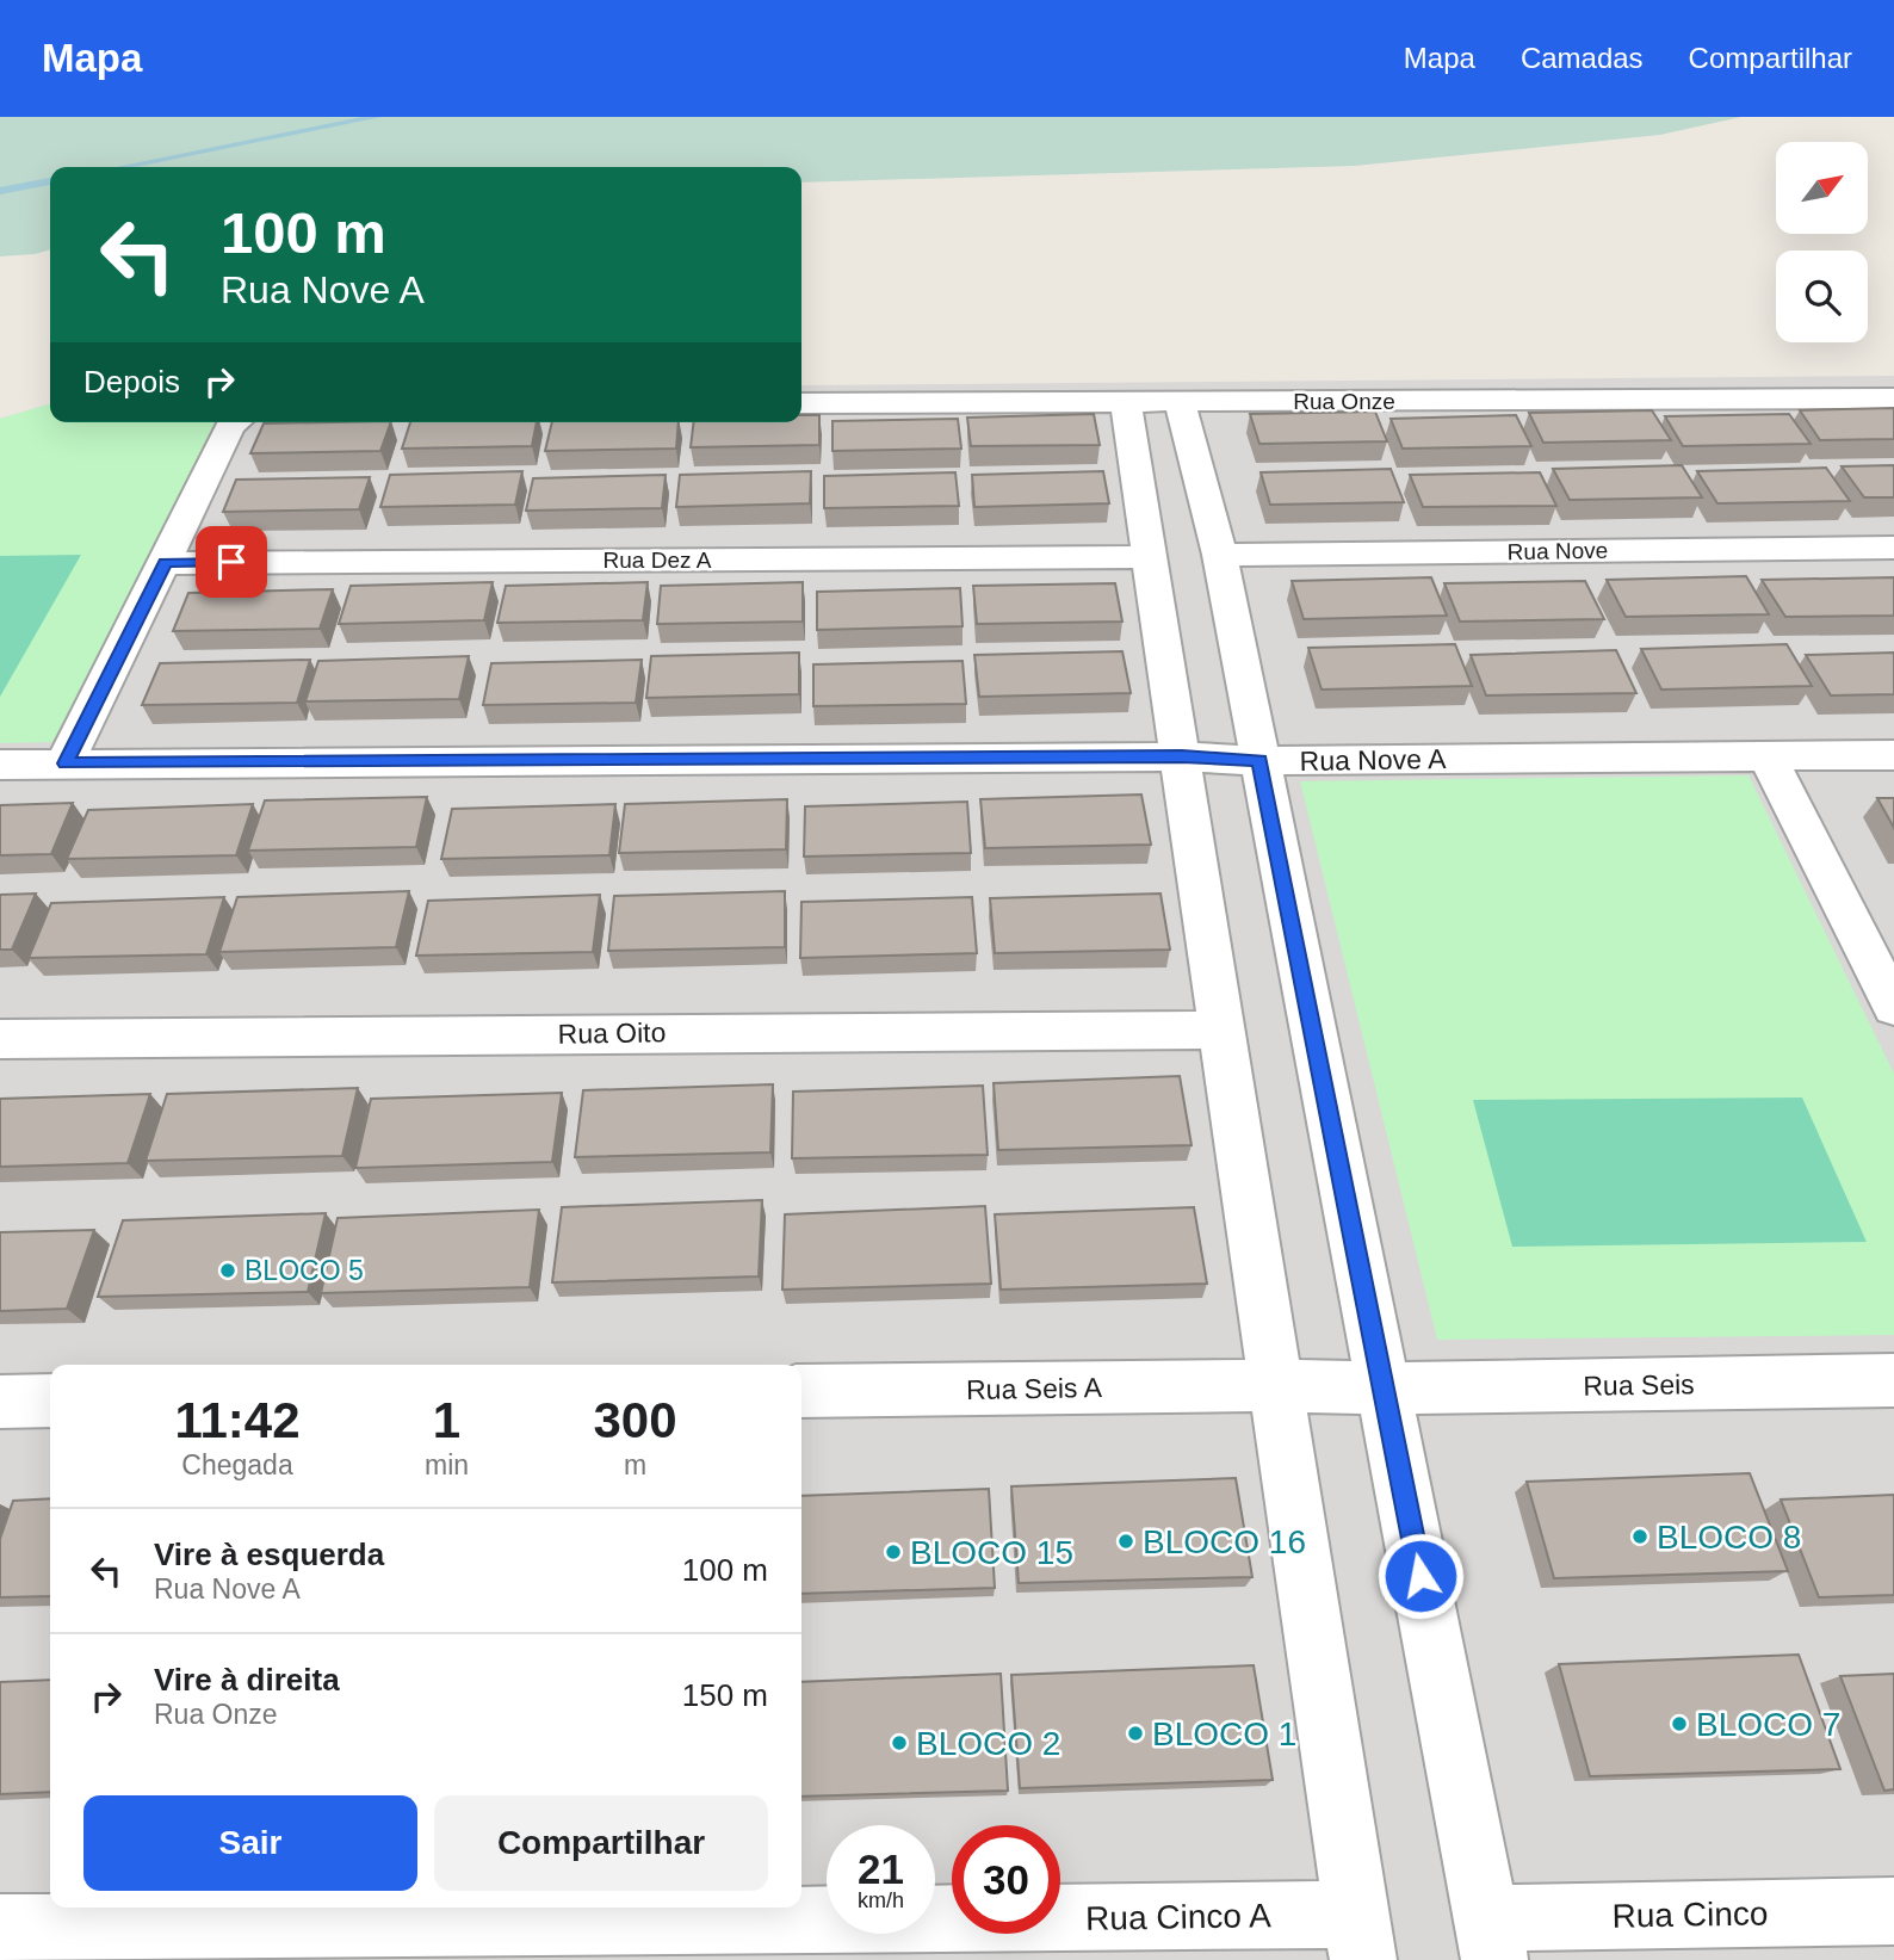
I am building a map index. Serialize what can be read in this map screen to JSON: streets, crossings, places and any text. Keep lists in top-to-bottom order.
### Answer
{
  "streets": {
    "street": [
      "Rua Onze",
      "Rua Nove",
      "Rua Dez A",
      "Rua Nove A",
      "Rua Oito",
      "Rua Seis",
      "Rua Seis A",
      "Rua Cinco",
      "Rua Cinco A"
    ]
  },
  "crossings": [
    ["Rua Seis", "Rua Seis A"]
  ],
  "places": [
    "BLOCO 5",
    "BLOCO 8",
    "BLOCO 16",
    "BLOCO 15",
    "BLOCO 7",
    "BLOCO 1",
    "BLOCO 2"
  ],
  "north": "top right",
  "page": {
    "header": "Mapa",
    "nav": ["Mapa", "Camadas", "Compartilhar"],
    "turn": ["100 m", "Rua Nove A"],
    "then": "Depois",
    "eta": [
      "11:42",
      "Chegada",
      "1",
      "min",
      "300",
      "m"
    ],
    "list": [
      {
        "name": "Vire à esquerda",
        "note": "Rua Nove A",
        "value": "100 m"
      },
      {
        "name": "Vire à direita",
        "note": "Rua Onze",
        "value": "150 m"
      }
    ],
    "buttons": ["Sair", "Compartilhar"],
    "speed": "21 km/h",
    "limit": "30"
  }
}
